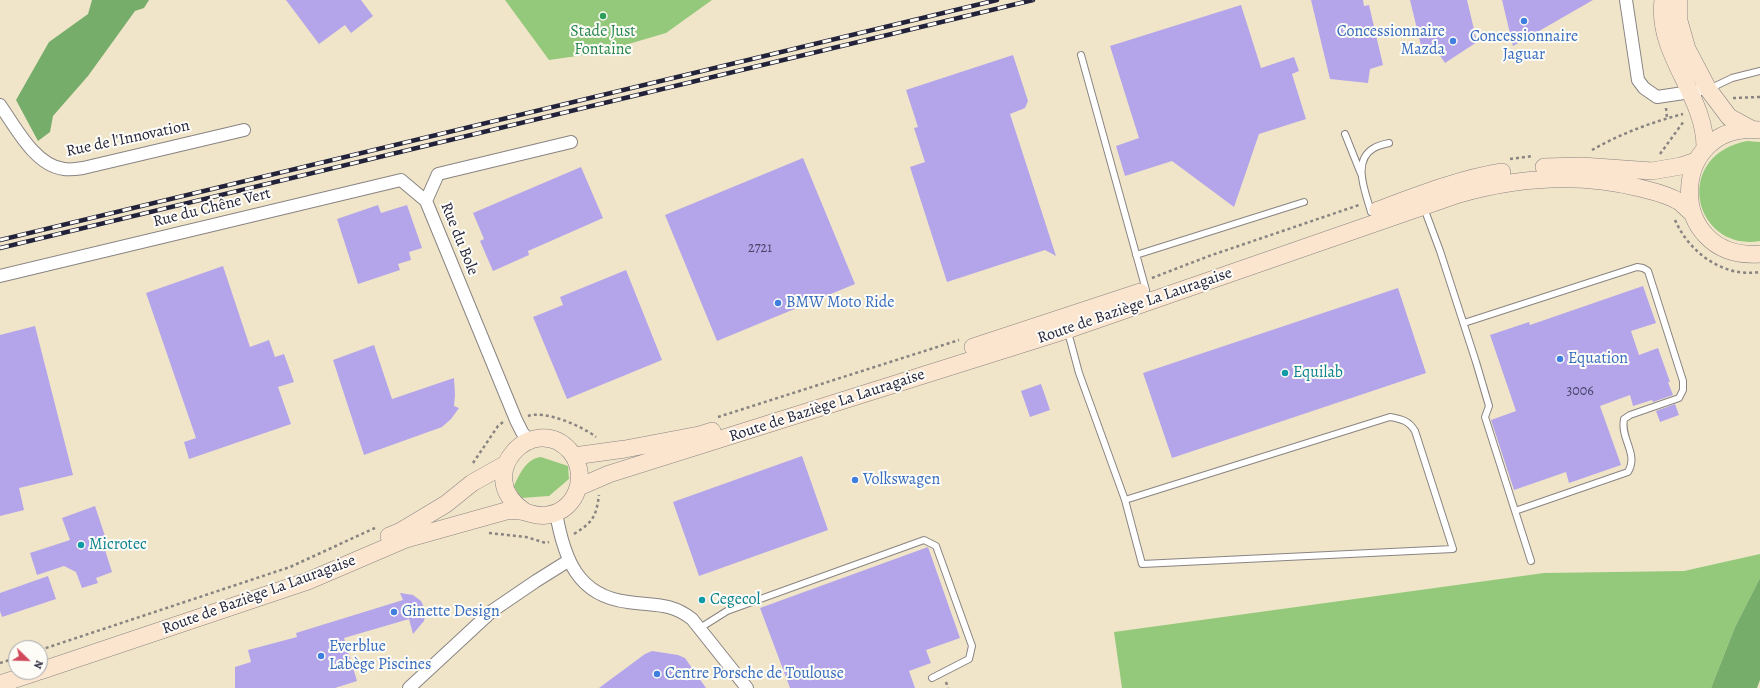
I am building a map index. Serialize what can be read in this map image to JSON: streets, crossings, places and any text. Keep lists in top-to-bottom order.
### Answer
{
  "streets": {
    "main road": ["Route de Baziège La Lauragaise"],
    "street": ["Rue de l'Innovation", "Rue du Chêne Vert", "Rue du Bole"]
  },
  "crossings": [
    ["Rue du Chêne Vert", "Rue du Bole"],
    ["Rue du Bole", "Route de Baziège La Lauragaise"]
  ],
  "places": [
    "Stade Just Fontaine",
    "Concessionnaire Jaguar",
    "Concessionnaire Mazda",
    "BMW Moto Ride",
    "Equation",
    "Equilab",
    "Volkswagen",
    "Microtec",
    "Cegecol",
    "Ginette Design",
    "Everblue Labège Piscines",
    "Centre Porsche de Toulouse"
  ],
  "house_numbers": ["2721", "3006"],
  "north": "bottom right"
}
